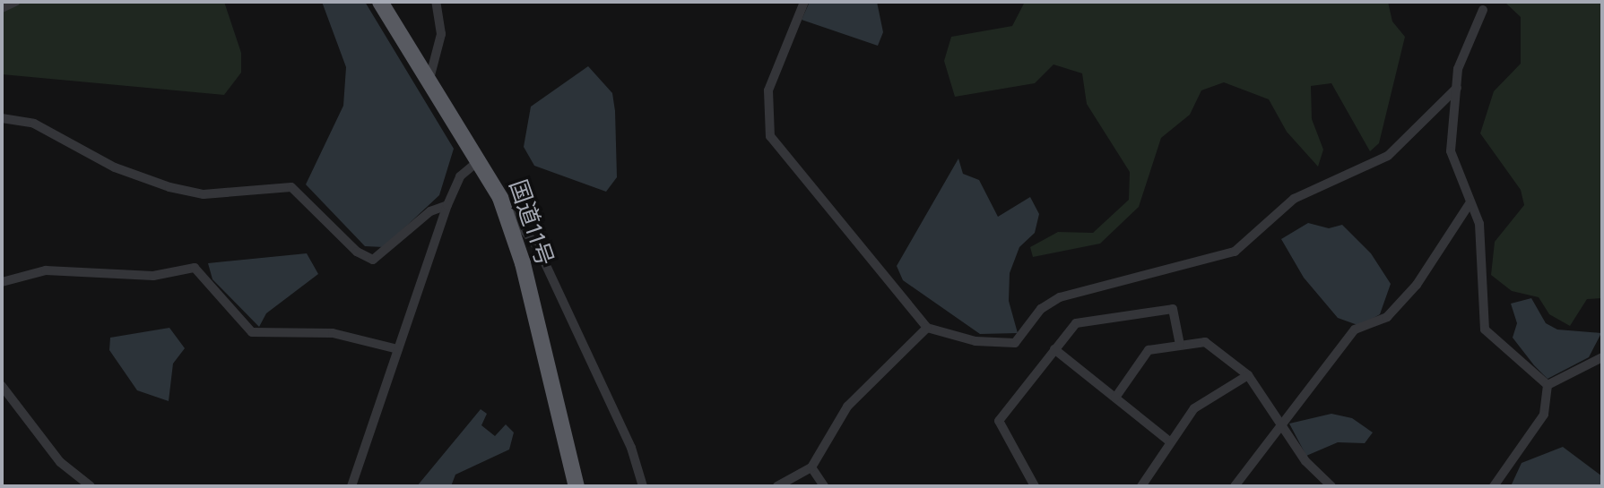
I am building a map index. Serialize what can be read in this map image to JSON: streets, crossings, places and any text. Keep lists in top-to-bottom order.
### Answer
{
  "streets": {
    "highway": ["国道11号"]
  }
}
